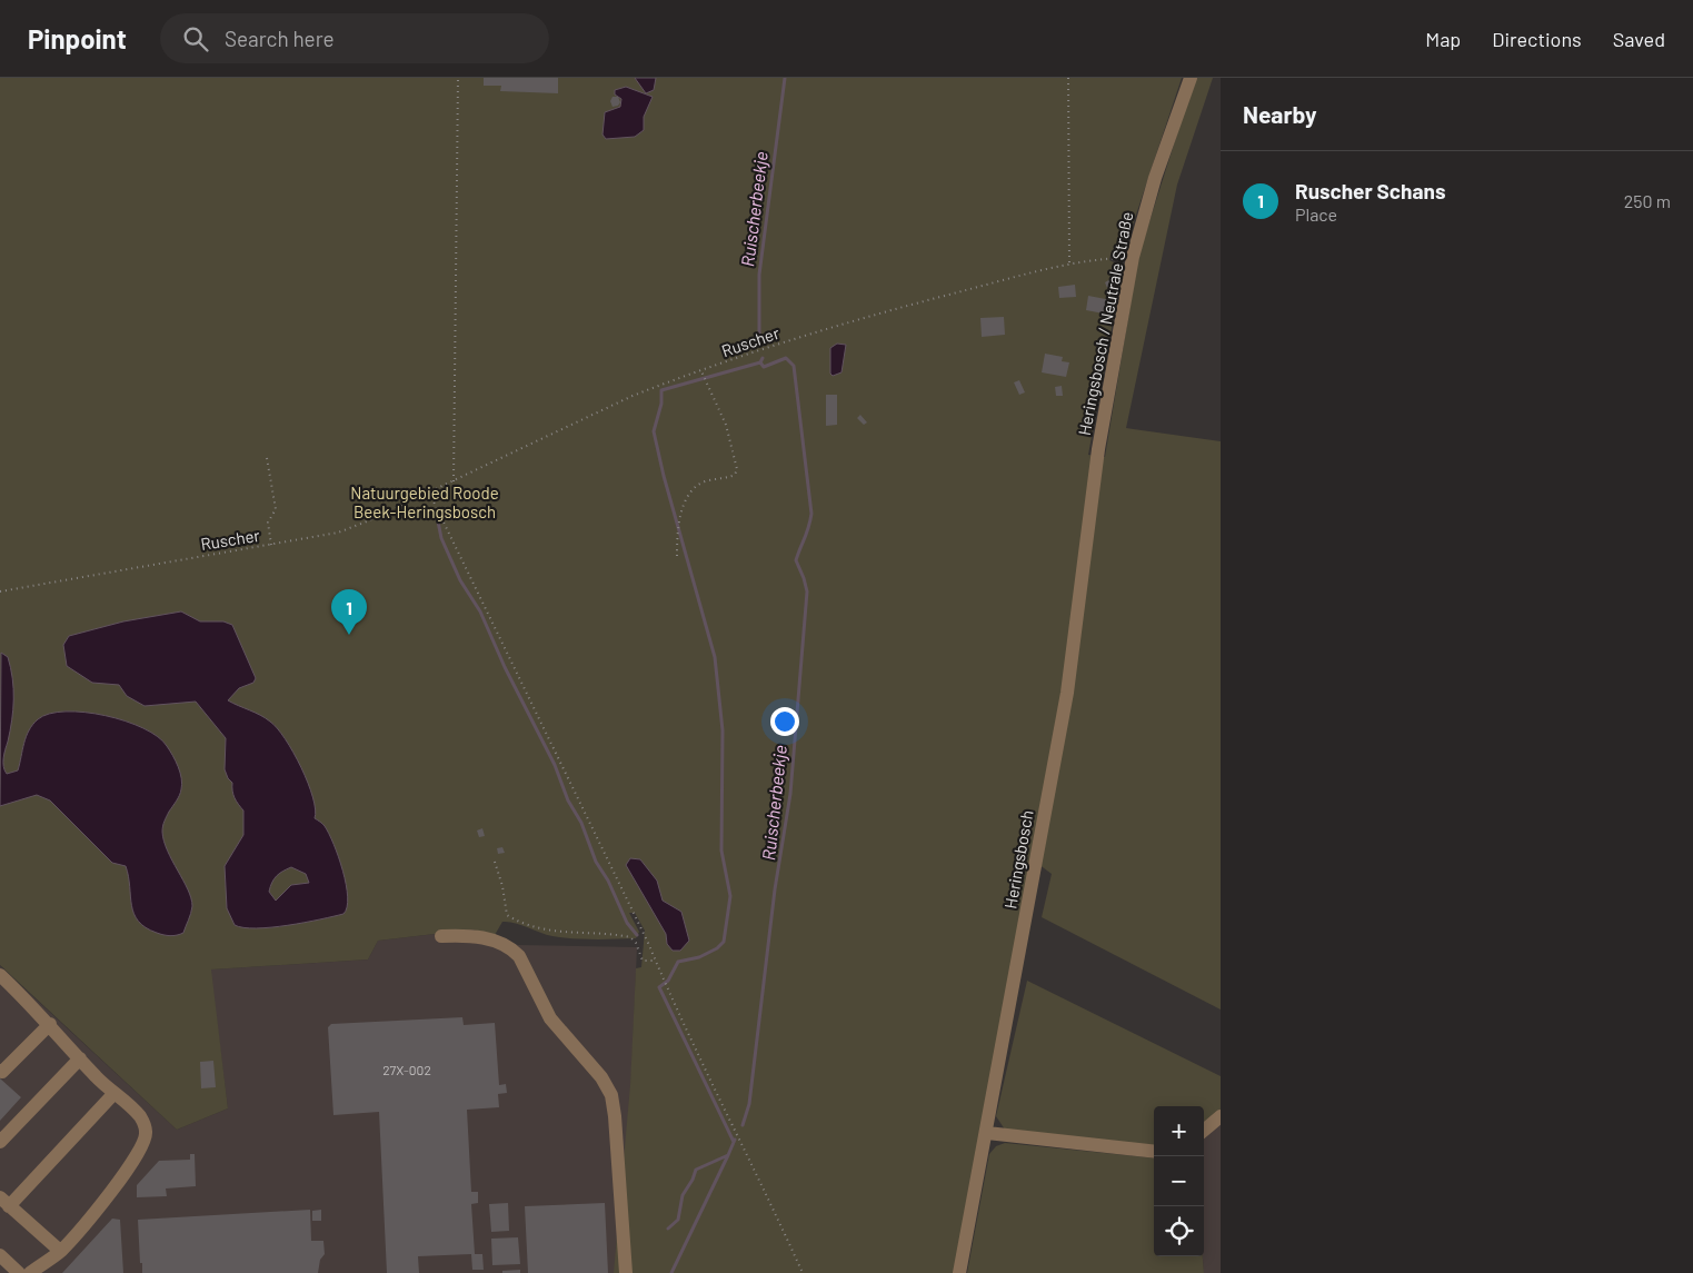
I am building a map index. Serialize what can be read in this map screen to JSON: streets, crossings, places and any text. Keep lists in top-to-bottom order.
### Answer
{
  "streets": {
    "street": ["Heringsbosch / Neutrale Straße", "Heringsbosch"],
    "path": ["Ruscher"]
  },
  "crossings": [
    ["Heringsbosch / Neutrale Straße", "Ruscher"],
    ["Heringsbosch / Neutrale Straße", "Heringsbosch"]
  ],
  "water": ["Ruischerbeekje"],
  "parks": ["Natuurgebied Roode Beek-Heringsbosch"],
  "house_numbers": ["27X-002"],
  "page": {
    "header": "Pinpoint",
    "search": "Search here",
    "nav": ["Map", "Directions", "Saved"],
    "heading": "Nearby",
    "list": [
      {
        "mark": "1",
        "name": "Ruscher Schans",
        "note": "Place",
        "value": "250 m"
      }
    ],
    "pins": "1",
    "map_buttons": ["+", "−"]
  }
}
